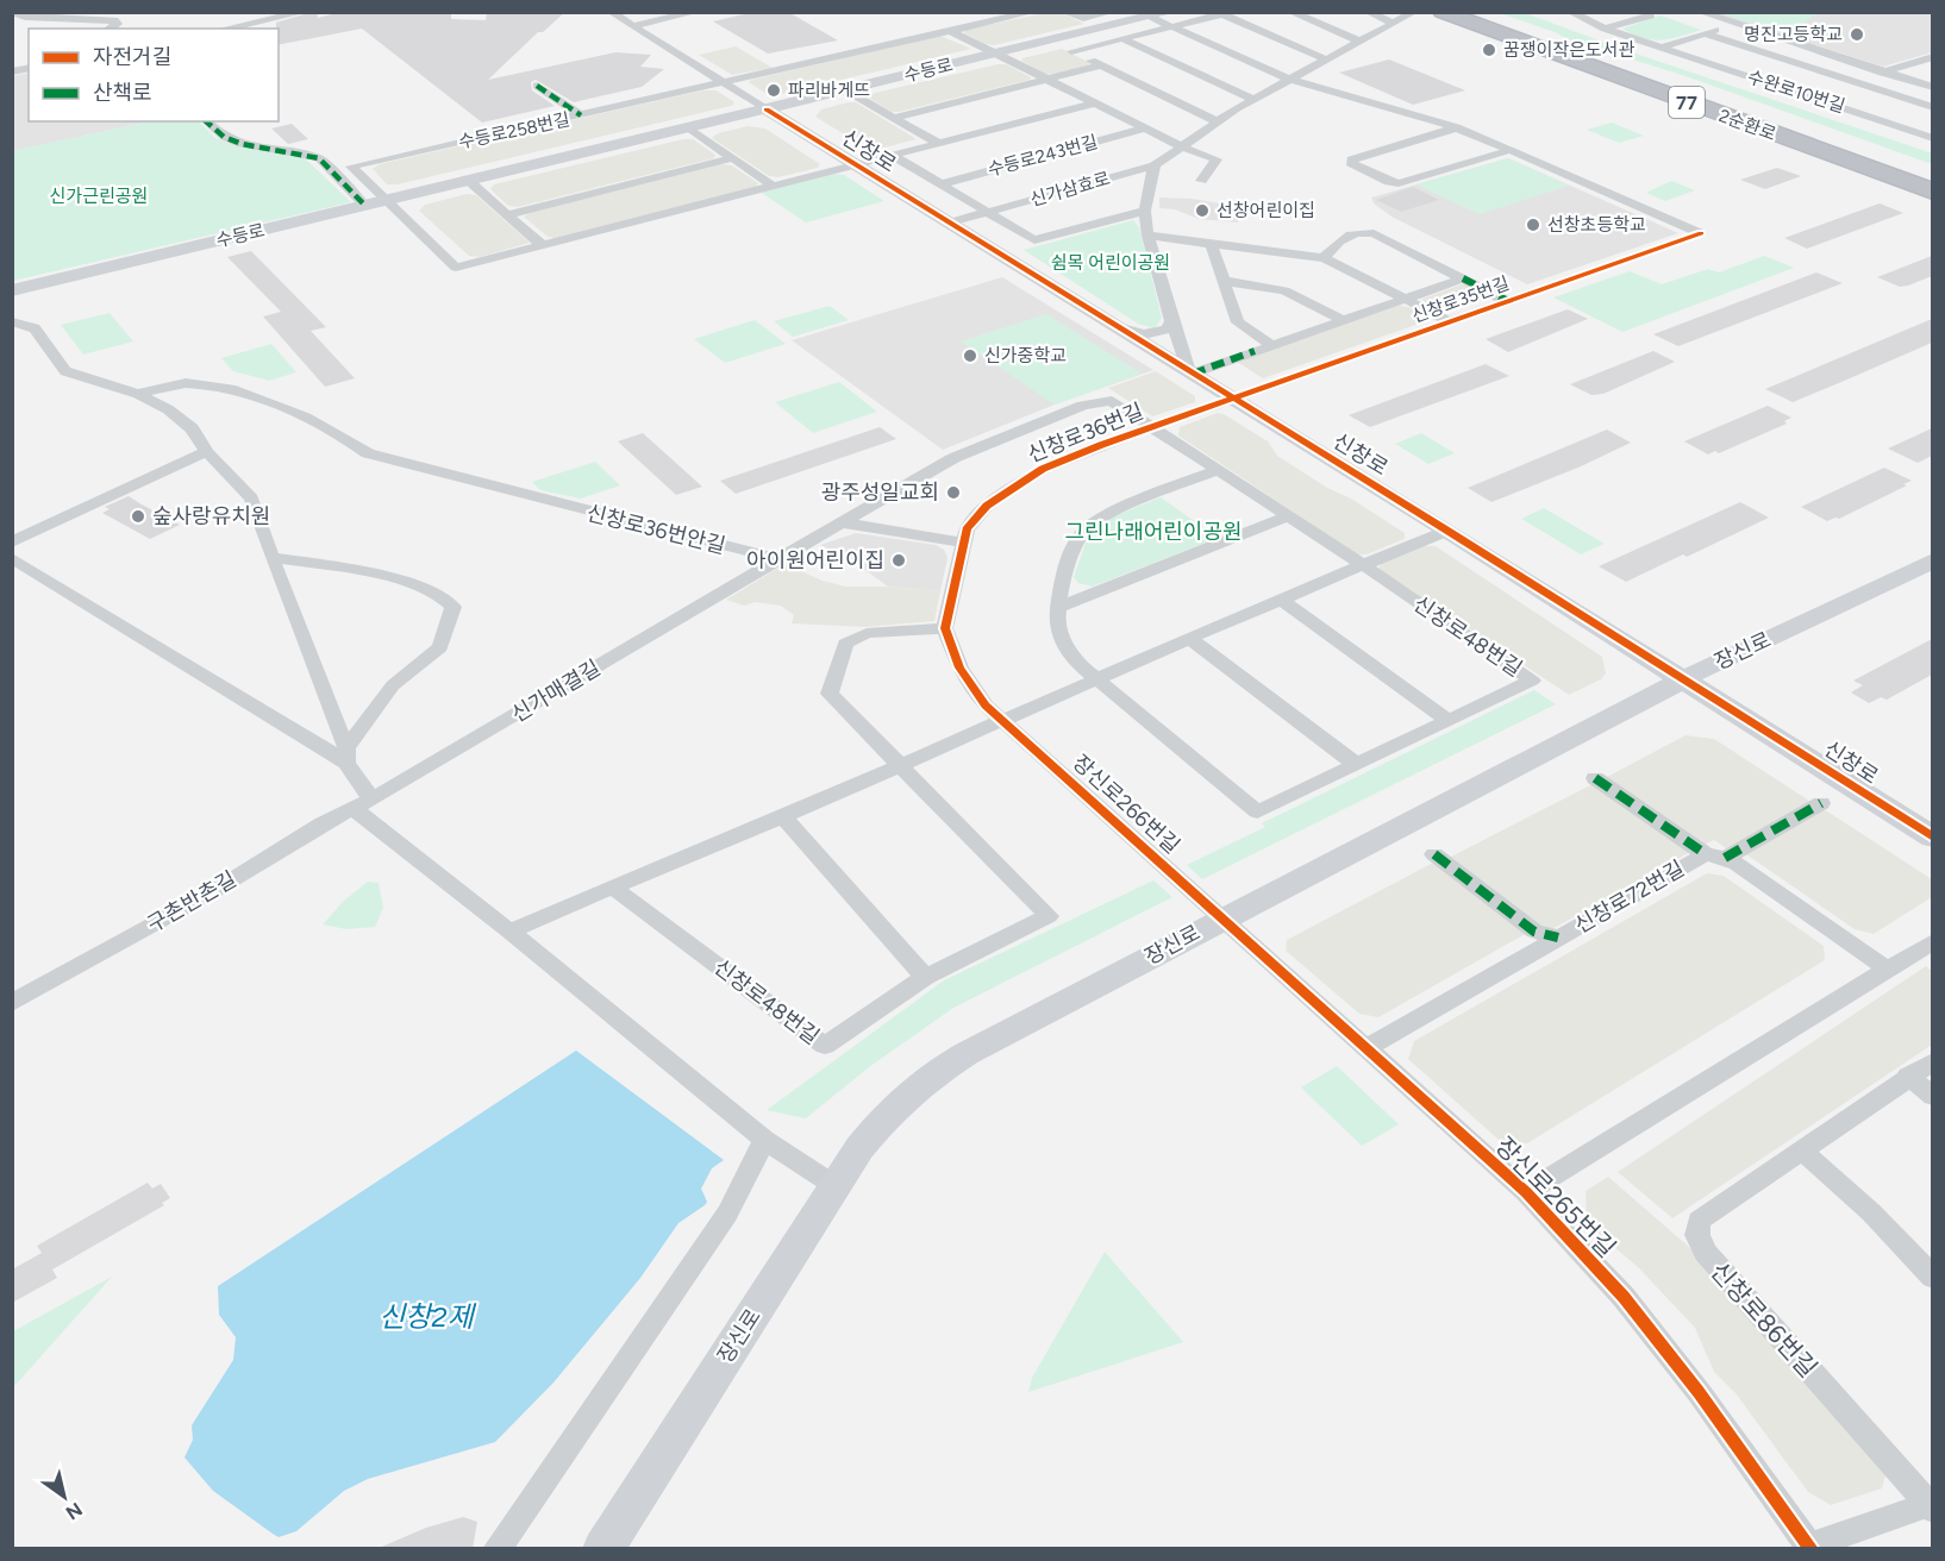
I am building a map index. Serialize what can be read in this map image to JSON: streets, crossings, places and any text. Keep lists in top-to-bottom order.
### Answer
{
  "streets": {
    "highway": ["77", "2순환로"],
    "main road": ["수등로", "신창로", "장신로"],
    "street": [
      "수완로10번길",
      "수등로258번길",
      "수등로243번길",
      "신가삼효로",
      "신창로35번길",
      "신창로36번길",
      "신창로36번안길",
      "신창로48번길",
      "신가매결길",
      "장신로266번길",
      "신창로72번길",
      "구촌반촌길",
      "장신로265번길",
      "신창로86번길"
    ]
  },
  "crossings": [
    ["수등로", "수등로258번길"],
    ["수등로", "신창로"],
    ["수등로", "수등로243번길"],
    ["수등로258번길", "신창로"],
    ["신창로", "수등로243번길"],
    ["신창로", "신가삼효로"],
    ["신창로", "신창로35번길"],
    ["신창로", "신창로36번길"],
    ["신창로", "장신로"],
    ["수등로243번길", "신가삼효로"],
    ["신가삼효로", "신창로35번길"],
    ["신창로35번길", "신창로36번길"],
    ["신창로36번길", "신창로48번길"],
    ["신창로36번안길", "신가매결길"],
    ["장신로", "장신로266번길"],
    ["장신로", "장신로265번길"],
    ["신가매결길", "구촌반촌길"],
    ["장신로266번길", "장신로265번길"],
    ["신창로72번길", "장신로265번길"],
    ["장신로265번길", "신창로86번길"]
  ],
  "water": ["신창2제"],
  "parks": ["신가근린공원", "쉼목 어린이공원", "그린나래어린이공원"],
  "places": [
    "명진고등학교",
    "꿈쟁이작은도서관",
    "파리바게뜨",
    "선창어린이집",
    "선창초등학교",
    "신가중학교",
    "광주성일교회",
    "숲사랑유치원",
    "아이원어린이집"
  ],
  "legend": ["자전거길", "산책로"],
  "north": "bottom right"
}
